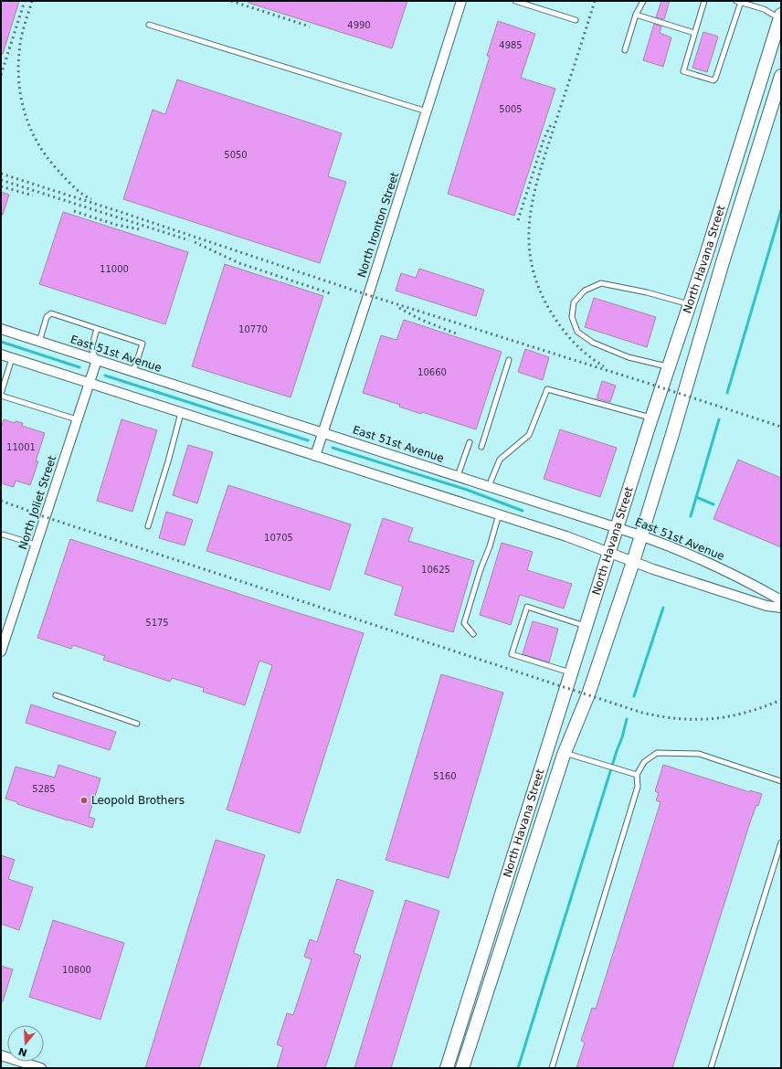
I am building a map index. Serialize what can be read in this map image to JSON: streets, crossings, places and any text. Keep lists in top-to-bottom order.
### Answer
{
  "streets": {
    "main road": ["North Havana Street"],
    "street": ["North Ironton Street", "East 51st Avenue", "North Joliet Street"]
  },
  "crossings": [
    ["North Ironton Street", "East 51st Avenue"],
    ["North Havana Street", "East 51st Avenue"],
    ["East 51st Avenue", "North Joliet Street"]
  ],
  "places": ["Leopold Brothers"],
  "house_numbers": [
    "4990",
    "4985",
    "5005",
    "5050",
    "11000",
    "10770",
    "10660",
    "11001",
    "10705",
    "10625",
    "5175",
    "5160",
    "5285",
    "10800"
  ],
  "north": "bottom"
}
